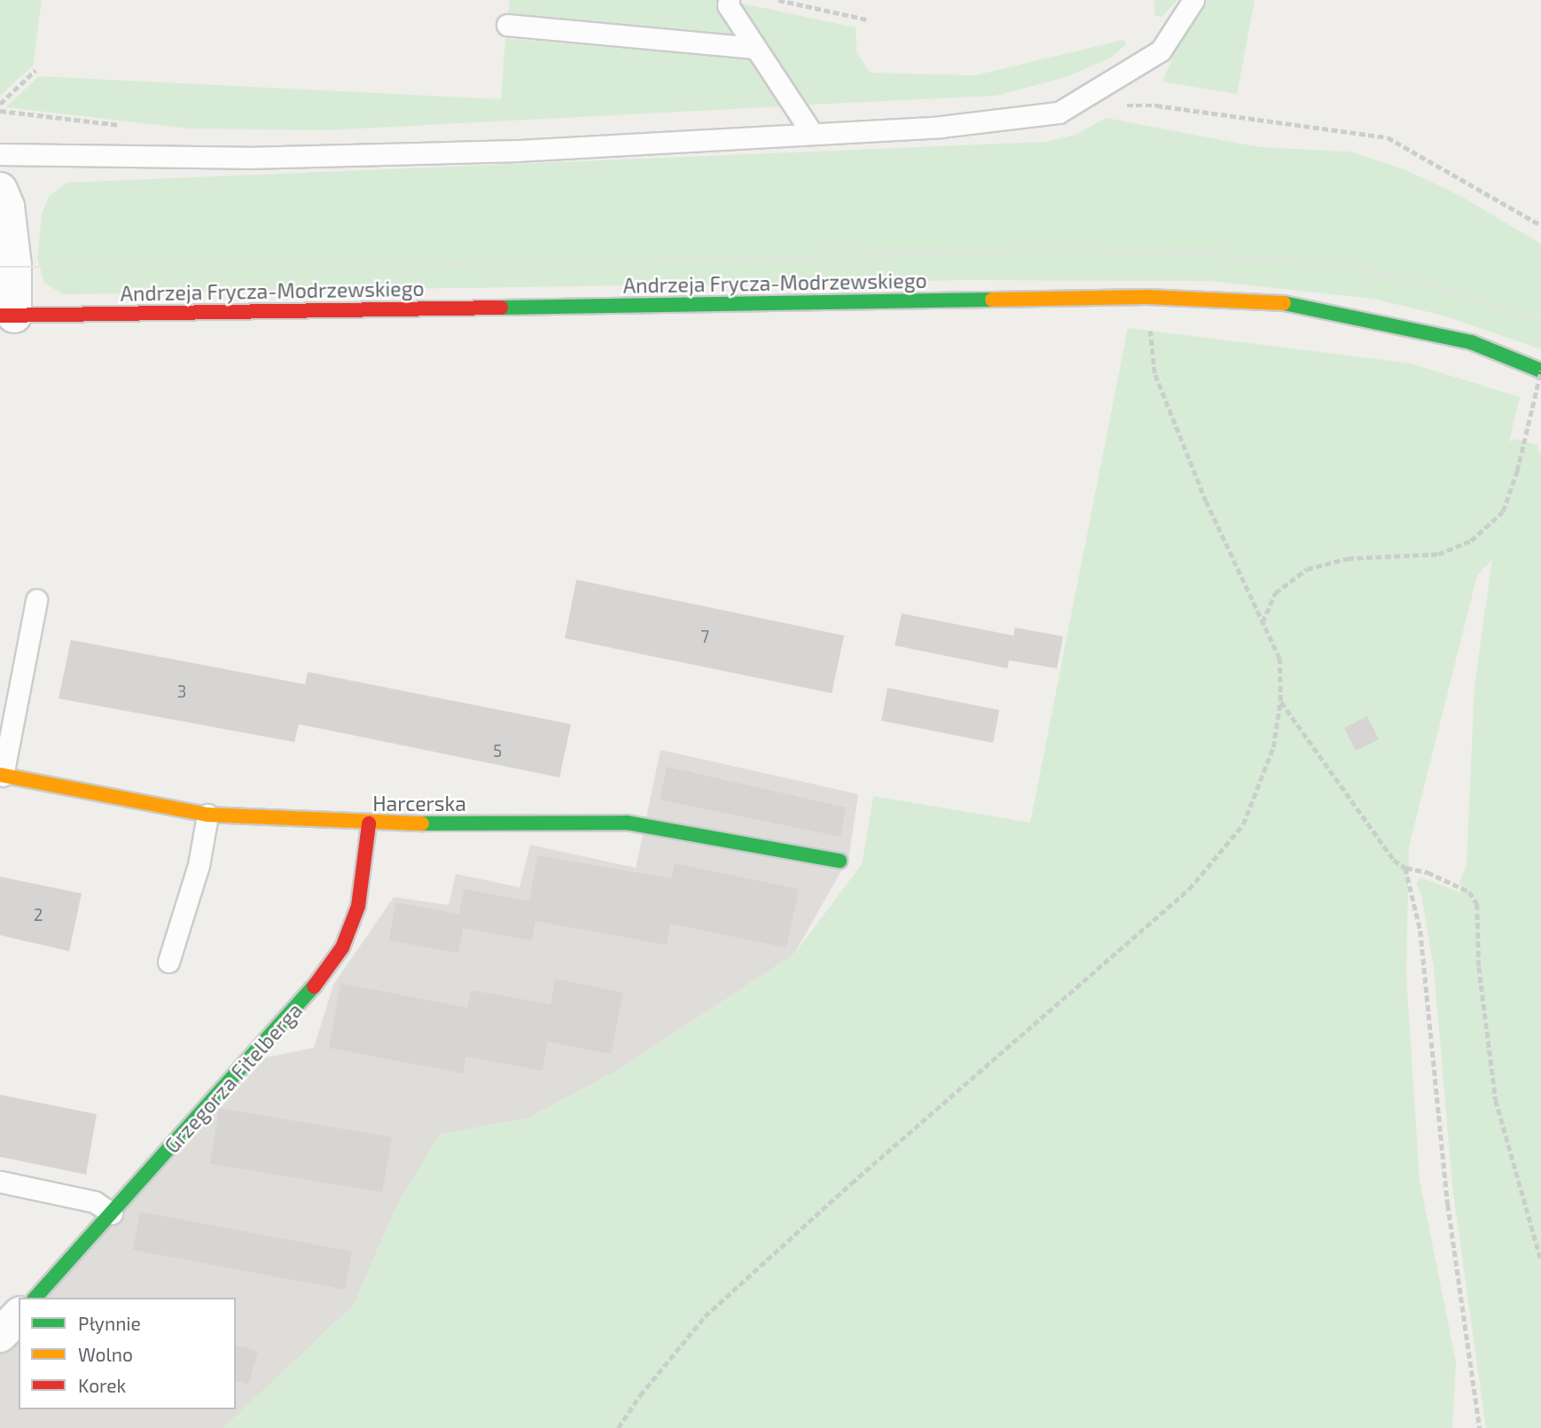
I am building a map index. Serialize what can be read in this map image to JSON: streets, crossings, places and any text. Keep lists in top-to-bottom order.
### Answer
{
  "streets": {
    "main road": ["Andrzeja Frycza-Modrzewskiego", "Harcerska", "Grzegorza Fitelberga"]
  },
  "crossings": [
    ["Harcerska", "Grzegorza Fitelberga"]
  ],
  "house_numbers": [
    "7",
    "3",
    "5",
    "2"
  ],
  "legend": ["Płynnie", "Wolno", "Korek"]
}
